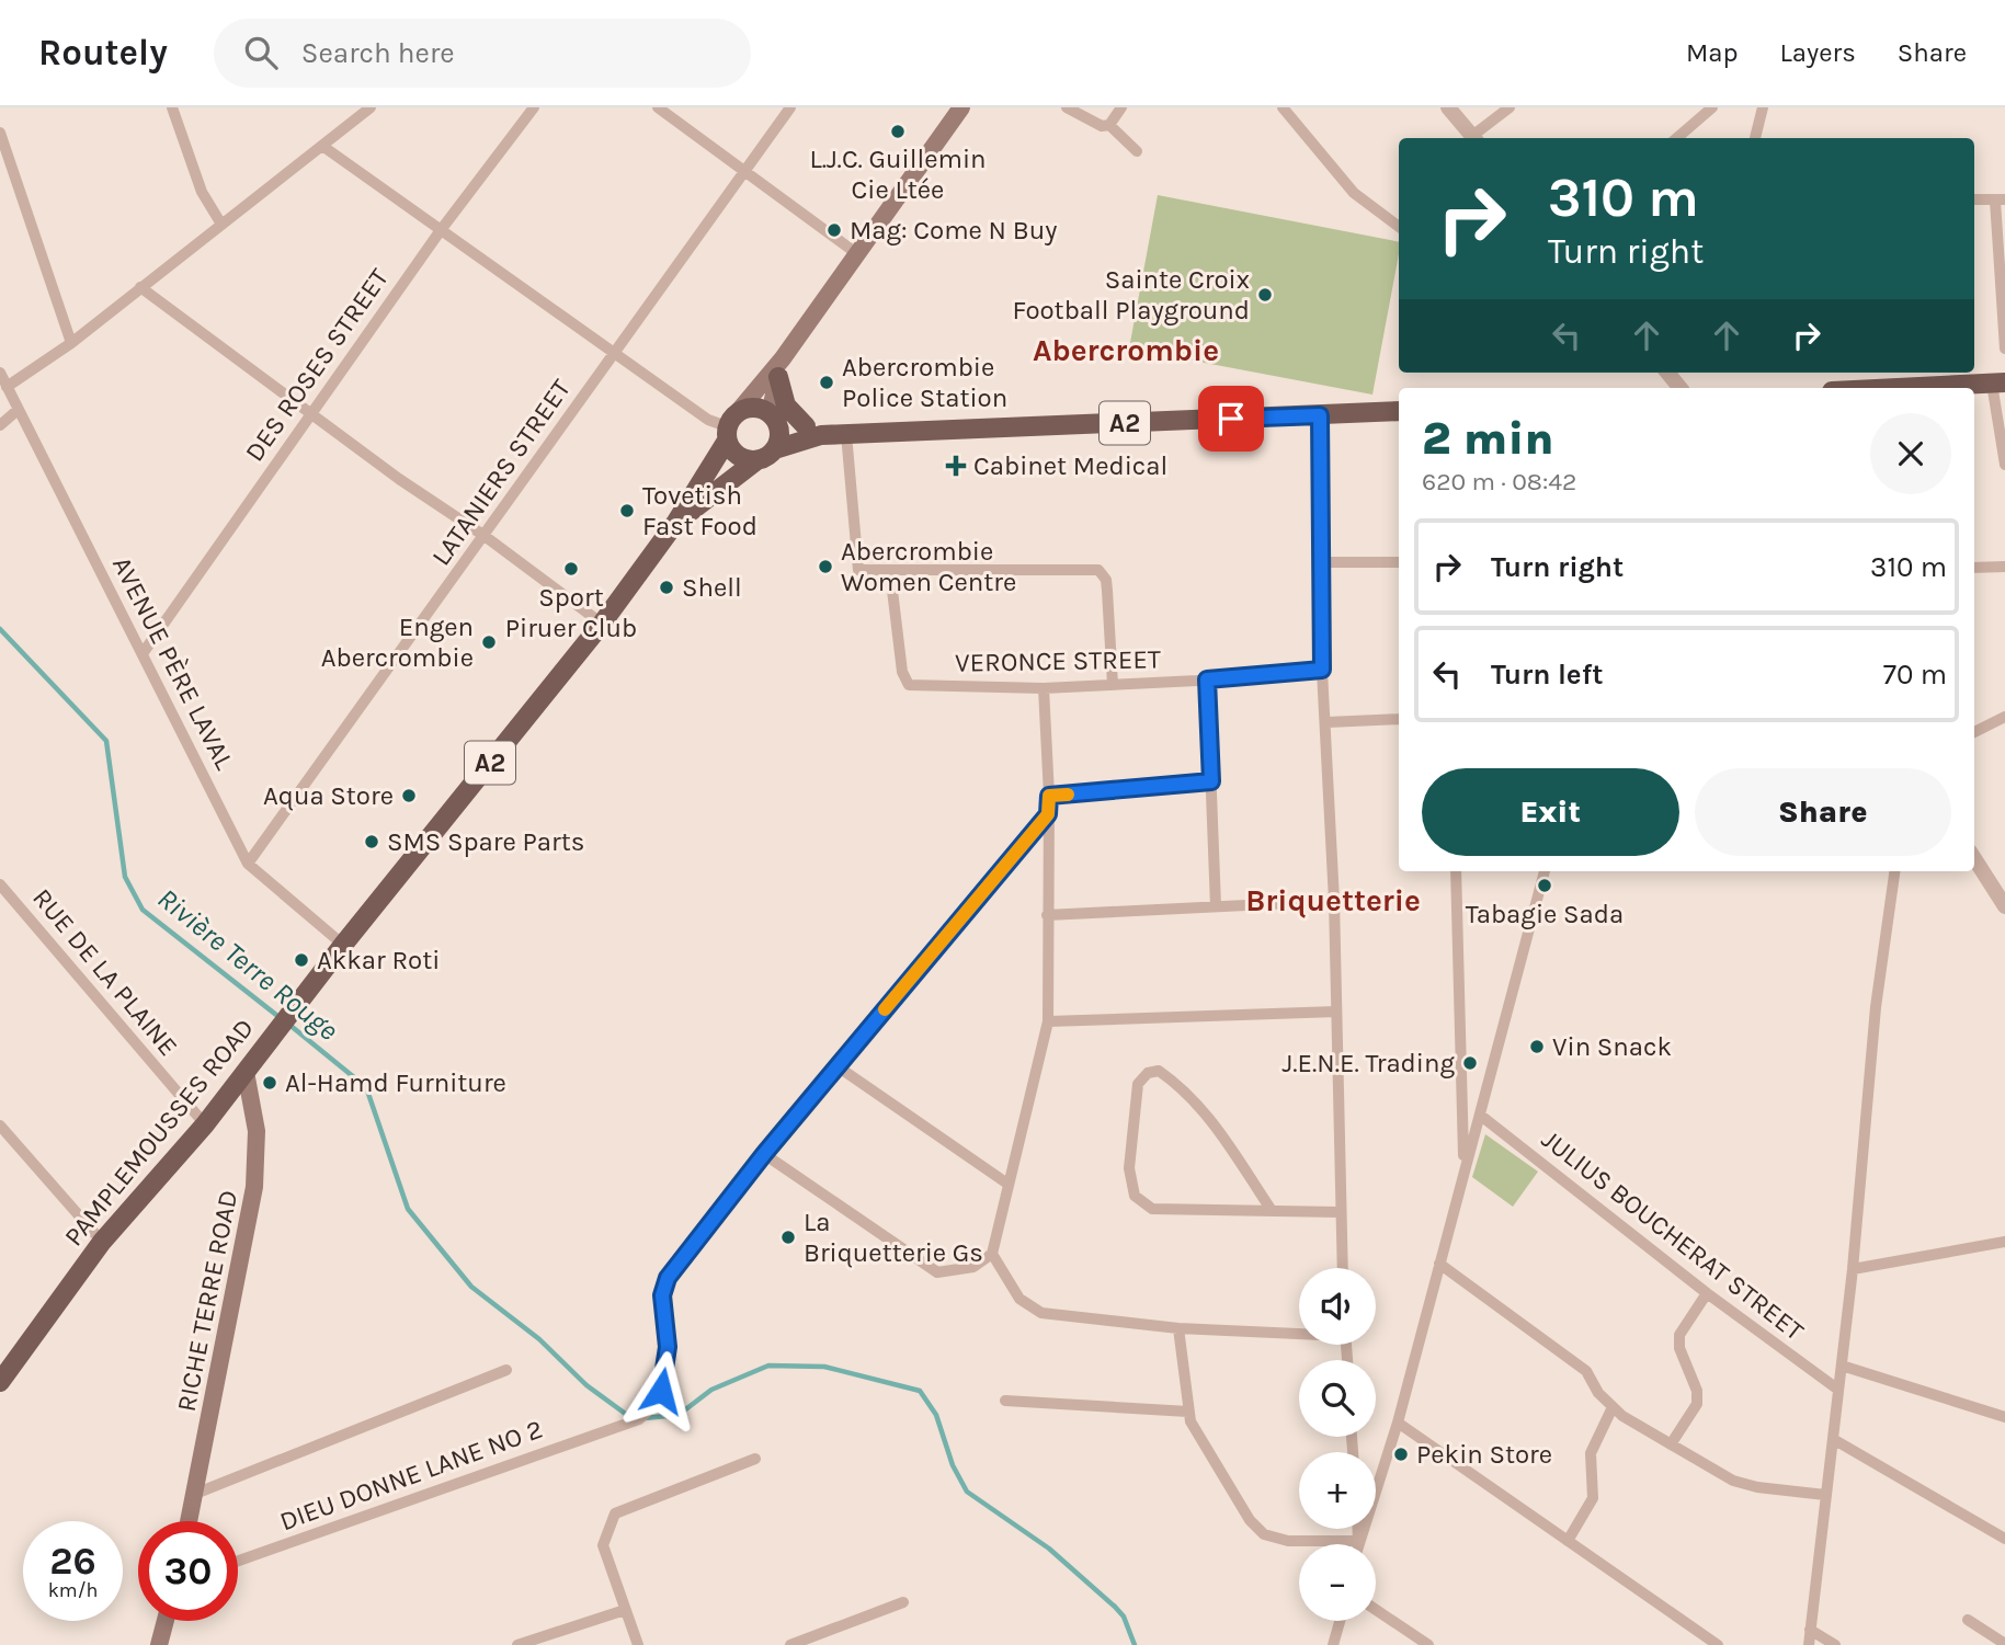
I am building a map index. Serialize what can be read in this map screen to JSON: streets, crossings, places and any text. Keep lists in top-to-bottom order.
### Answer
{
  "streets": {
    "main road": ["A2", "PAMPLEMOUSSES ROAD", "RICHE TERRE ROAD"],
    "street": [
      "DES ROSES STREET",
      "LATANIERS STREET",
      "VERONCE STREET",
      "AVENUE PÈRE LAVAL",
      "RUE DE LA PLAINE",
      "JULIUS BOUCHERAT STREET",
      "DIEU DONNE LANE NO 2"
    ]
  },
  "crossings": [
    ["DES ROSES STREET", "AVENUE PÈRE LAVAL"],
    ["A2", "PAMPLEMOUSSES ROAD"],
    ["LATANIERS STREET", "AVENUE PÈRE LAVAL"],
    ["AVENUE PÈRE LAVAL", "PAMPLEMOUSSES ROAD"],
    ["RUE DE LA PLAINE", "PAMPLEMOUSSES ROAD"],
    ["PAMPLEMOUSSES ROAD", "RICHE TERRE ROAD"]
  ],
  "districts": ["Abercrombie", "Briquetterie"],
  "water": ["Rivière Terre Rouge"],
  "places": {
    "other": [
      "L.J.C. Guillemin Cie Ltée",
      "Mag: Come N Buy",
      "Sainte Croix Football Playground",
      "Abercrombie Police Station",
      "Tovetish Fast Food",
      "Abercrombie Women Centre",
      "Sport Piruer Club",
      "Shell",
      "Engen Abercrombie",
      "Aqua Store",
      "SMS Spare Parts",
      "Tabagie Sada",
      "Akkar Roti",
      "Vin Snack",
      "J.E.N.E. Trading",
      "Al-Hamd Furniture",
      "La Briquetterie Gs",
      "Pekin Store"
    ],
    "health": ["Cabinet Medical"]
  },
  "page": {
    "header": "Routely",
    "search": "Search here",
    "nav": ["Map", "Layers", "Share"],
    "turn": ["310 m", "Turn right"],
    "heading": ["2 min", "620 m · 08:42"],
    "list": [
      {
        "name": "Turn right",
        "value": "310 m"
      },
      {
        "name": "Turn left",
        "value": "70 m"
      }
    ],
    "buttons": ["Exit", "Share"],
    "map_buttons": ["+", "−"],
    "speed": "26 km/h",
    "limit": "30"
  }
}
